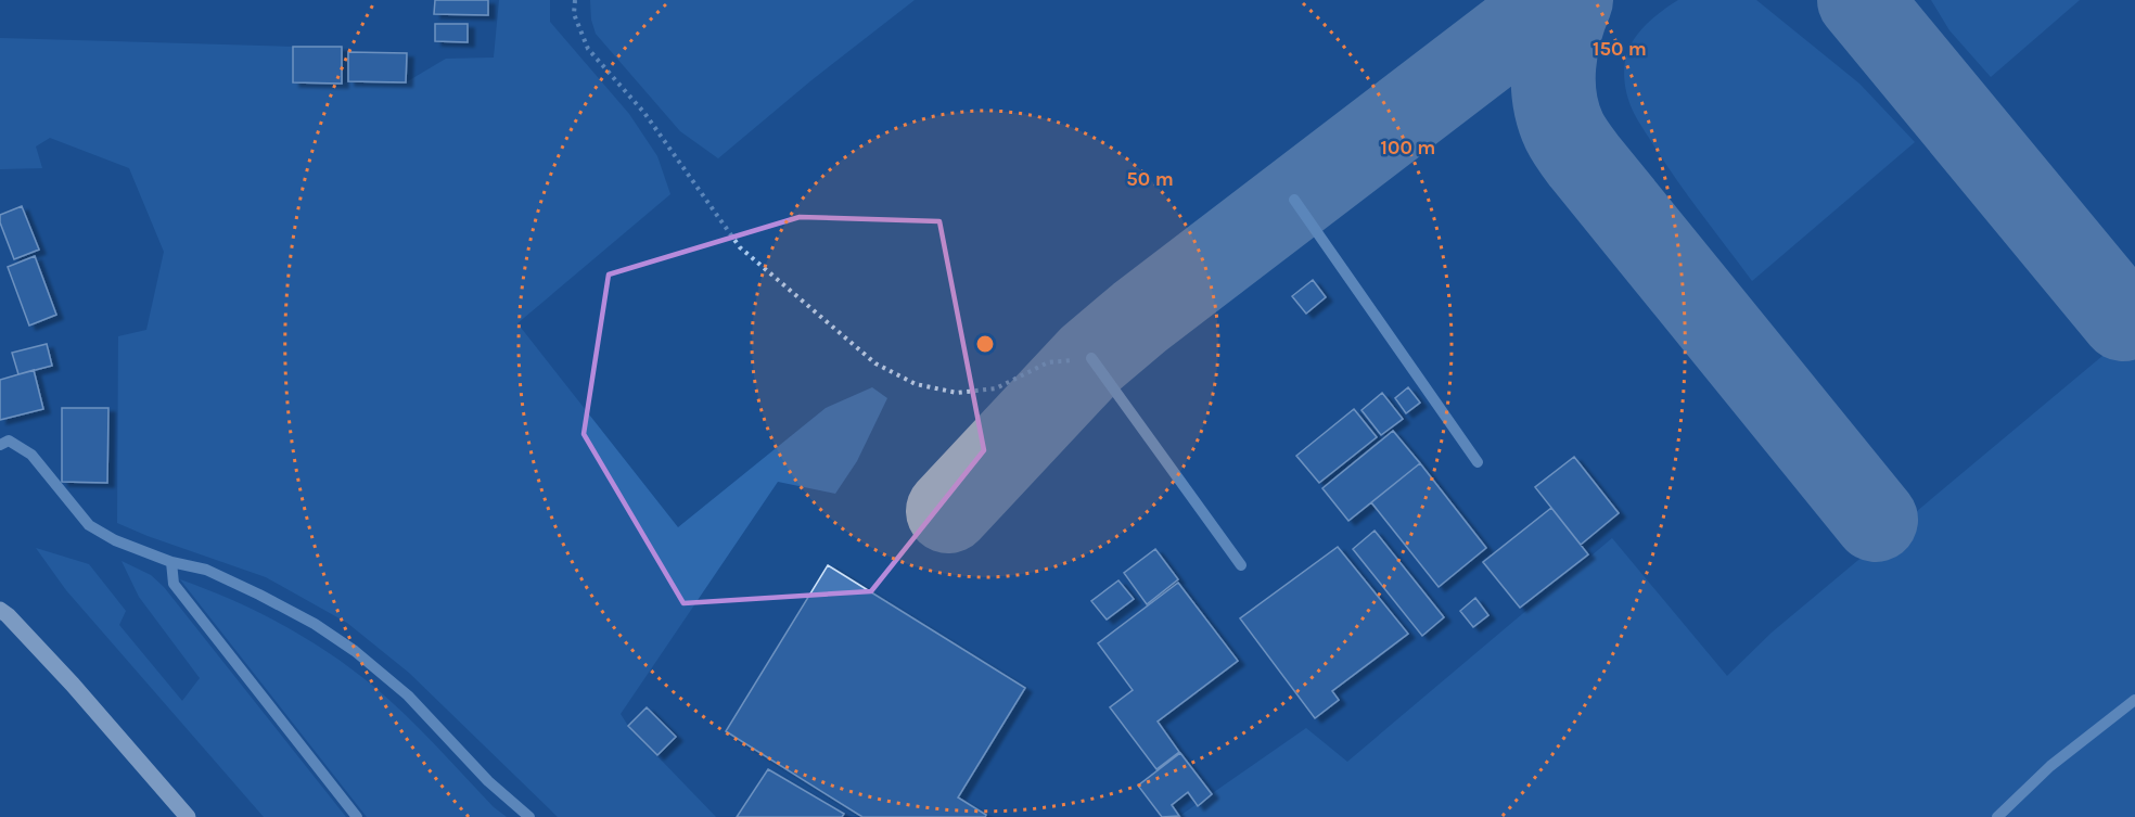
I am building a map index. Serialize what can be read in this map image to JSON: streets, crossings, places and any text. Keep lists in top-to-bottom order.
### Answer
{
  "rings": ["150 m", "100 m", "50 m"]
}
